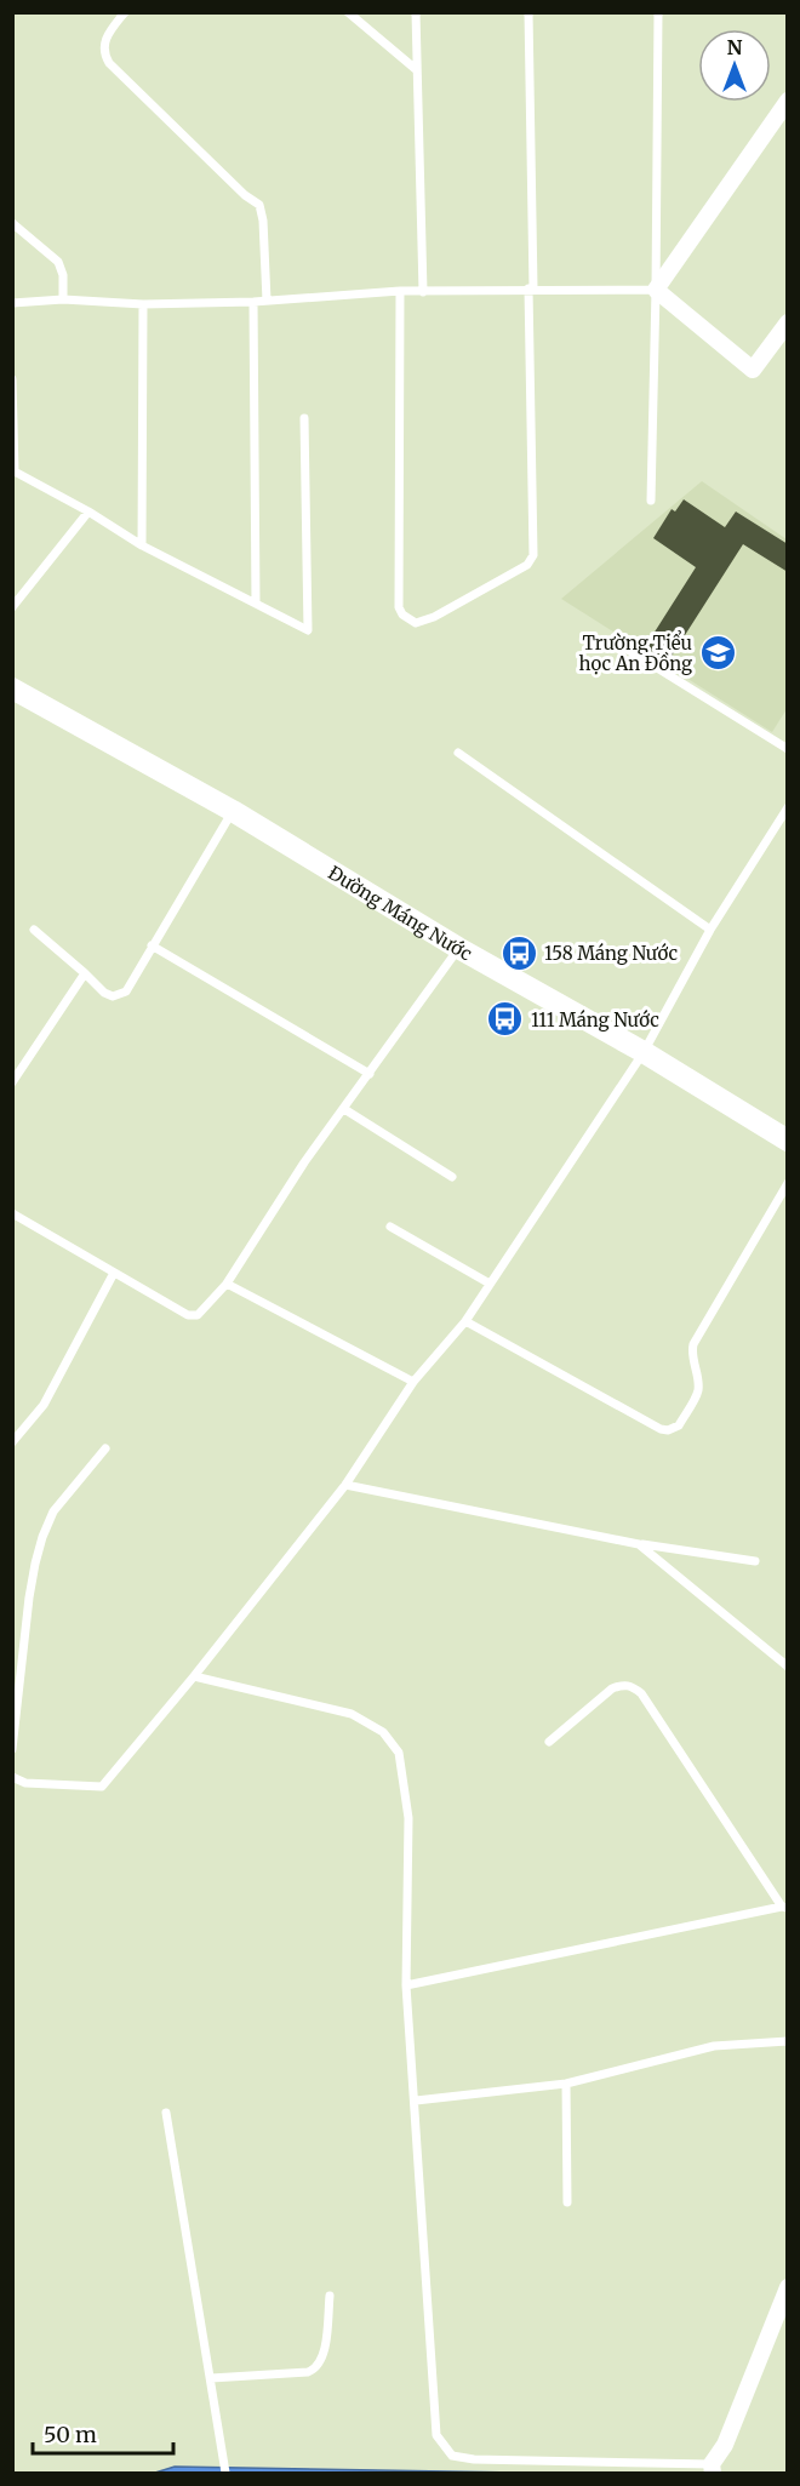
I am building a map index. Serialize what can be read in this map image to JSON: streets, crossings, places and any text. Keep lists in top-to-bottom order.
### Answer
{
  "streets": {
    "main road": ["Đường Máng Nước"]
  },
  "places": {
    "school or university": ["Trường Tiểu học An Đồng"],
    "bus stop": ["158 Máng Nước", "111 Máng Nước"]
  },
  "scale_bar": "50 m",
  "north": "top"
}
